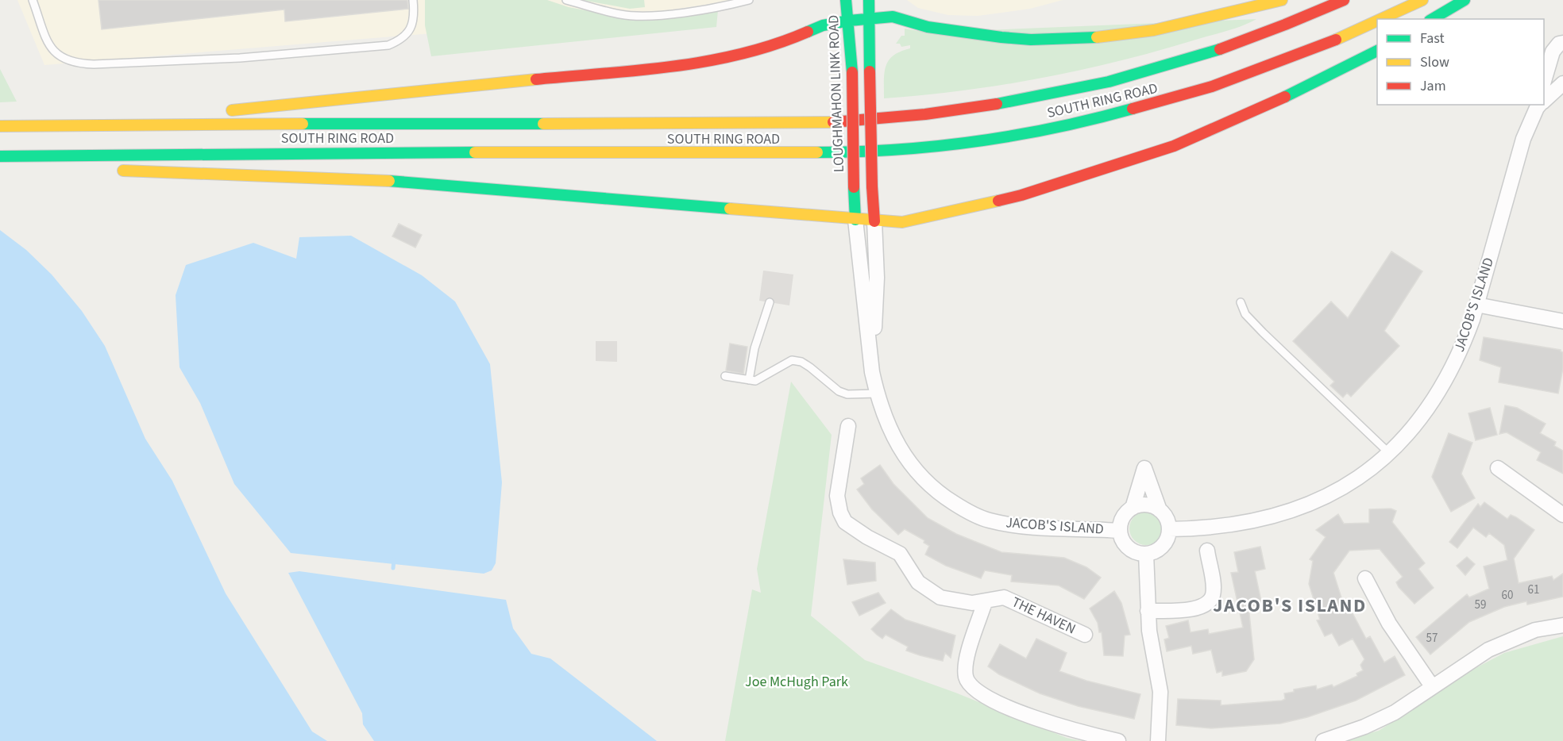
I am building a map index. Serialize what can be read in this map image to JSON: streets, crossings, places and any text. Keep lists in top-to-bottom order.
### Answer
{
  "streets": {
    "main road": ["LOUGHMAHON LINK ROAD", "SOUTH RING ROAD"],
    "street": ["JACOB'S ISLAND", "THE HAVEN"]
  },
  "crossings": [
    ["LOUGHMAHON LINK ROAD", "JACOB'S ISLAND"]
  ],
  "districts": ["JACOB'S ISLAND"],
  "parks": ["Joe McHugh Park"],
  "house_numbers": [
    "61",
    "60",
    "59",
    "57"
  ],
  "legend": ["Fast", "Slow", "Jam"]
}
